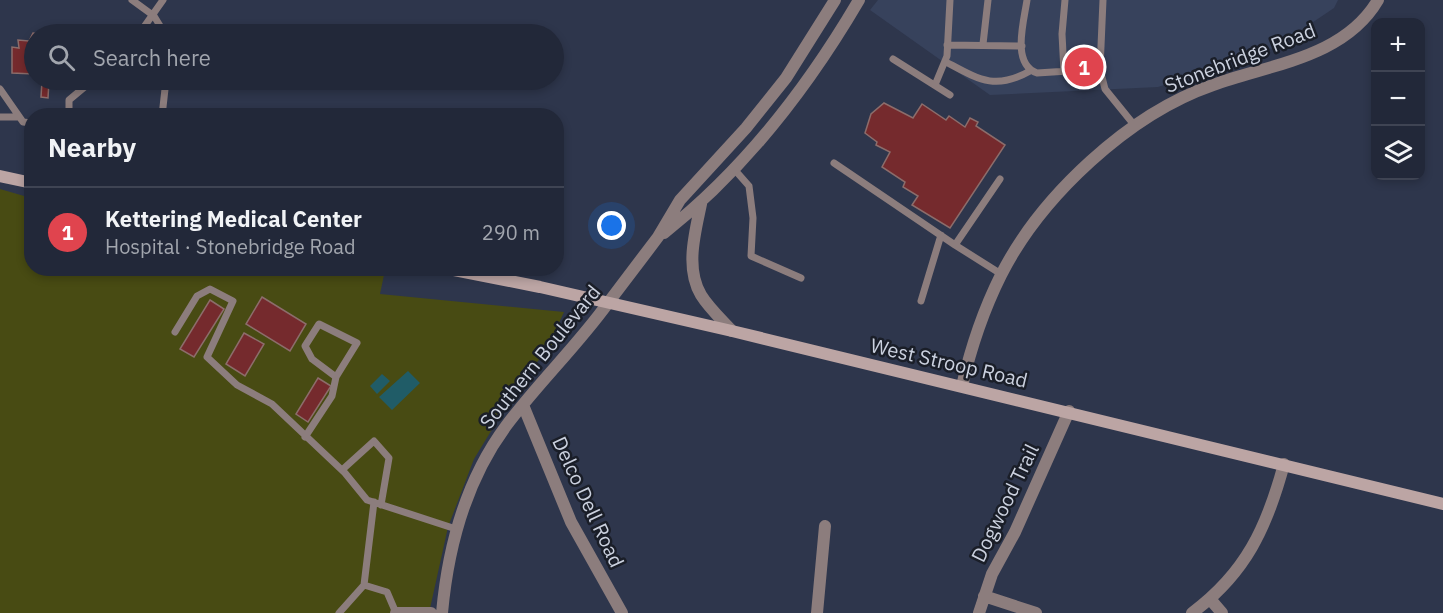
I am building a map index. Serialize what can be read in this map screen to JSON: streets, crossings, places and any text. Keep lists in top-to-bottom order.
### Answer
{
  "streets": {
    "main road": ["West Stroop Road"],
    "street": [
      "Stonebridge Road",
      "Southern Boulevard",
      "Delco Dell Road",
      "Dogwood Trail"
    ]
  },
  "crossings": [
    ["Stonebridge Road", "West Stroop Road"],
    ["Southern Boulevard", "West Stroop Road"],
    ["Southern Boulevard", "Delco Dell Road"],
    ["West Stroop Road", "Dogwood Trail"]
  ],
  "page": {
    "map_buttons": ["+", "−"],
    "search": "Search here",
    "pins": "1",
    "heading": "Nearby",
    "list": [
      {
        "mark": "1",
        "name": "Kettering Medical Center",
        "note": "Hospital · Stonebridge Road",
        "value": "290 m"
      }
    ]
  }
}
